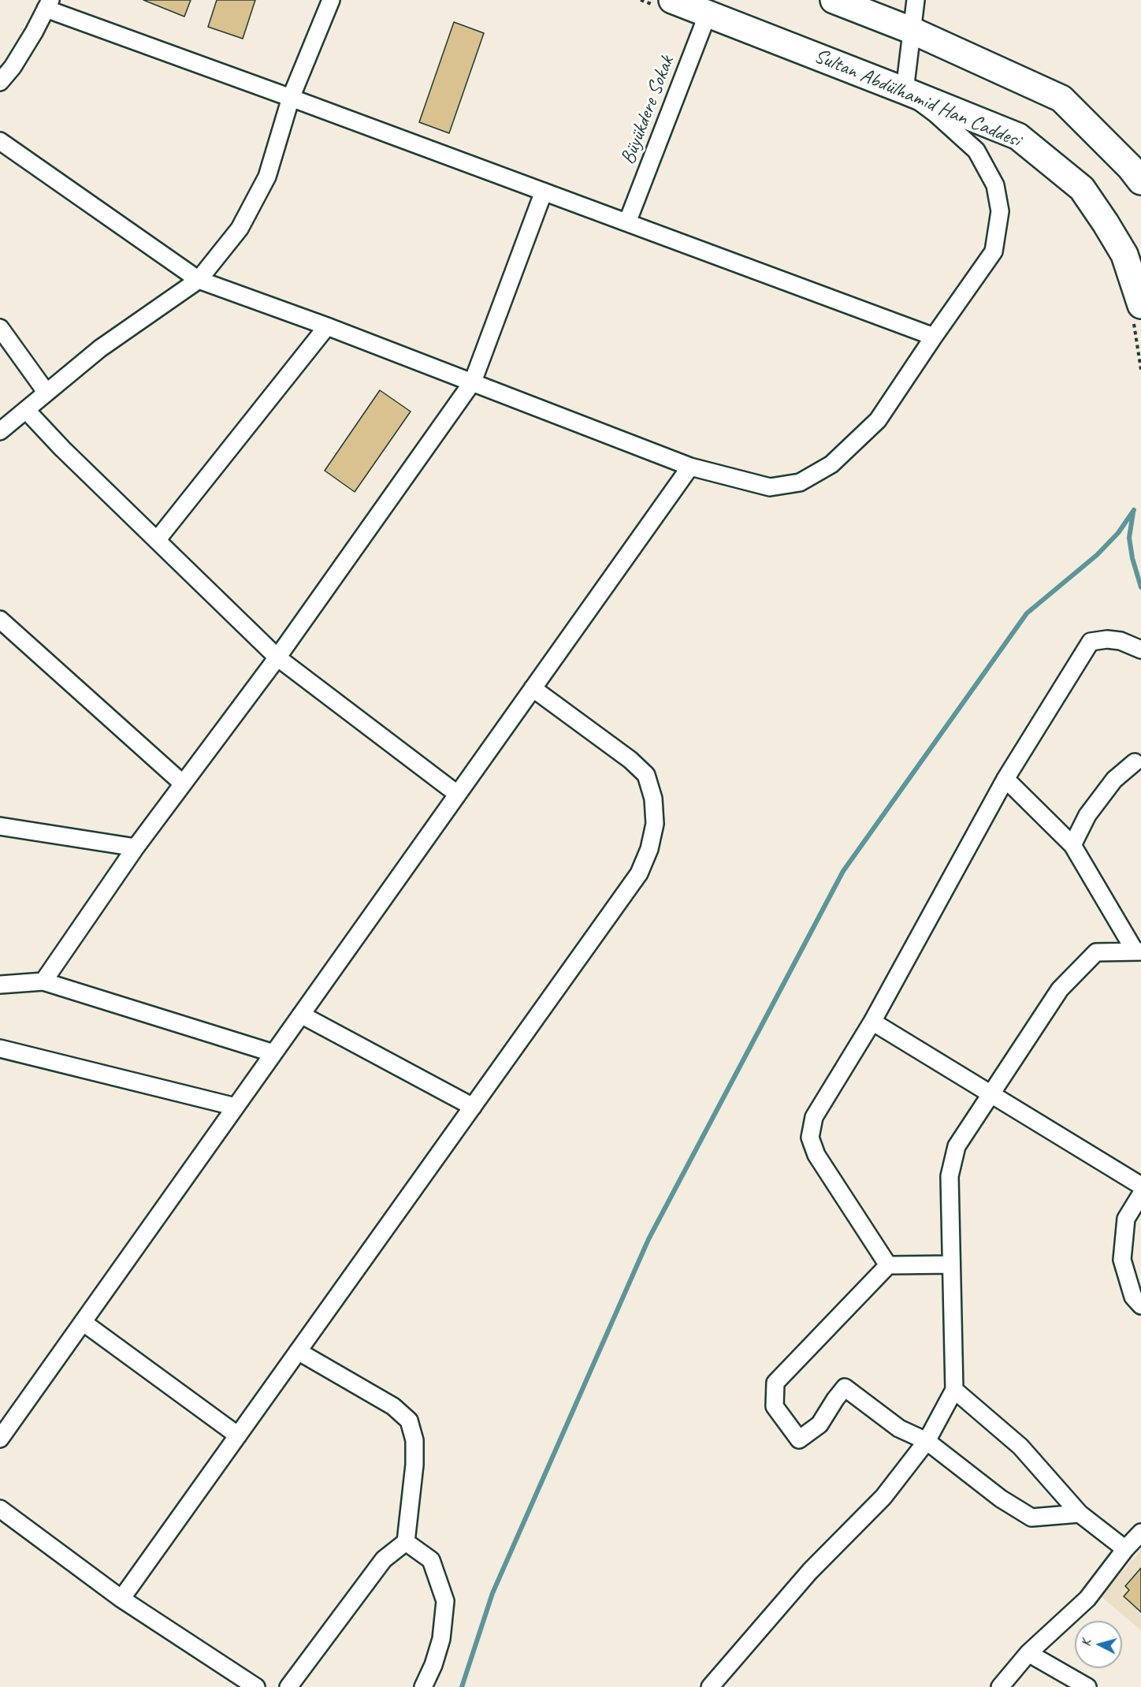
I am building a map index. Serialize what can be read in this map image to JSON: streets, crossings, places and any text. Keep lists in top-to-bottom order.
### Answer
{
  "streets": {
    "main road": ["Sultan Abdülhamid Han Caddesi"],
    "street": ["Büyükdere Sokak"]
  },
  "crossings": [
    ["Sultan Abdülhamid Han Caddesi", "Büyükdere Sokak"]
  ],
  "north": "left"
}
